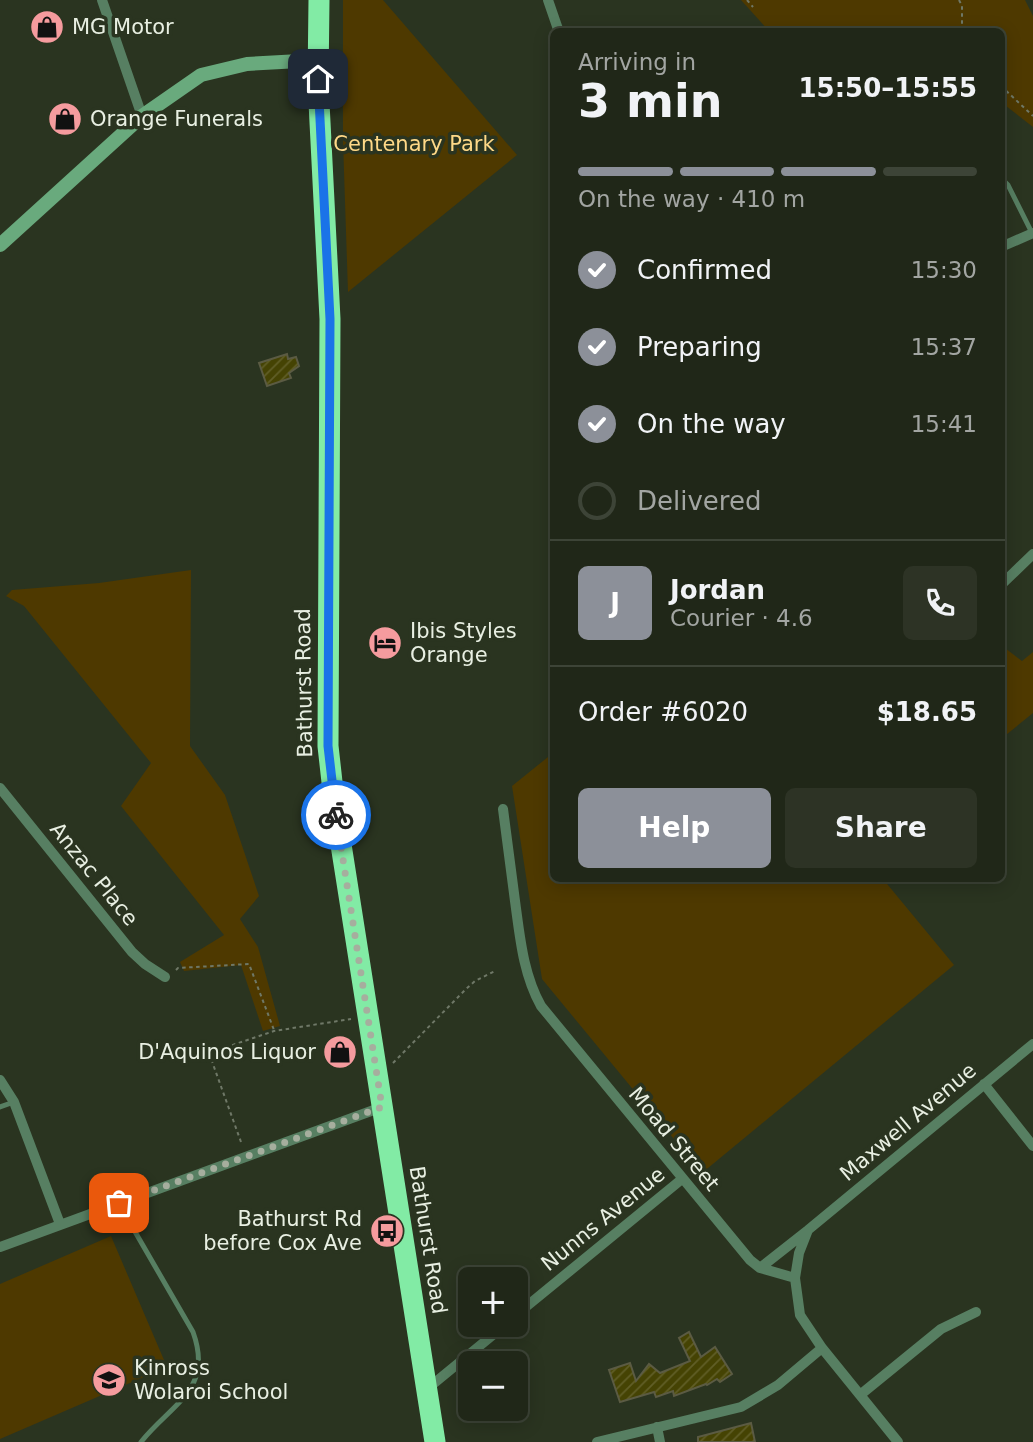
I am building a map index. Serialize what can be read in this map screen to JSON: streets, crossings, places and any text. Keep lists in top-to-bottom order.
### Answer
{
  "streets": {
    "highway": ["Bathurst Road"],
    "street": [
      "Anzac Place",
      "Maxwell Avenue",
      "Moad Street",
      "Nunns Avenue"
    ]
  },
  "crossings": [
    ["Maxwell Avenue", "Moad Street"],
    ["Moad Street", "Nunns Avenue"]
  ],
  "parks": ["Centenary Park"],
  "places": {
    "shop": ["MG Motor", "Orange Funerals", "D'Aquinos Liquor"],
    "hotel": ["Ibis Styles Orange"],
    "bus stop": ["Bathurst Rd before Cox Ave"],
    "school or university": ["Kinross Wolaroi School"]
  },
  "page": {
    "heading": ["3 min", "Arriving in", "15:50–15:55"],
    "panel": [
      "Jordan",
      "Courier · 4.6",
      "Order #6020",
      "$18.65"
    ],
    "bar": "On the way · 410 m",
    "list": [
      ["Confirmed", "15:30"],
      ["Preparing", "15:37"],
      ["On the way", "15:41"],
      "Delivered"
    ],
    "round": "J",
    "buttons": ["Help", "Share"],
    "map_buttons": ["+", "−"]
  }
}
